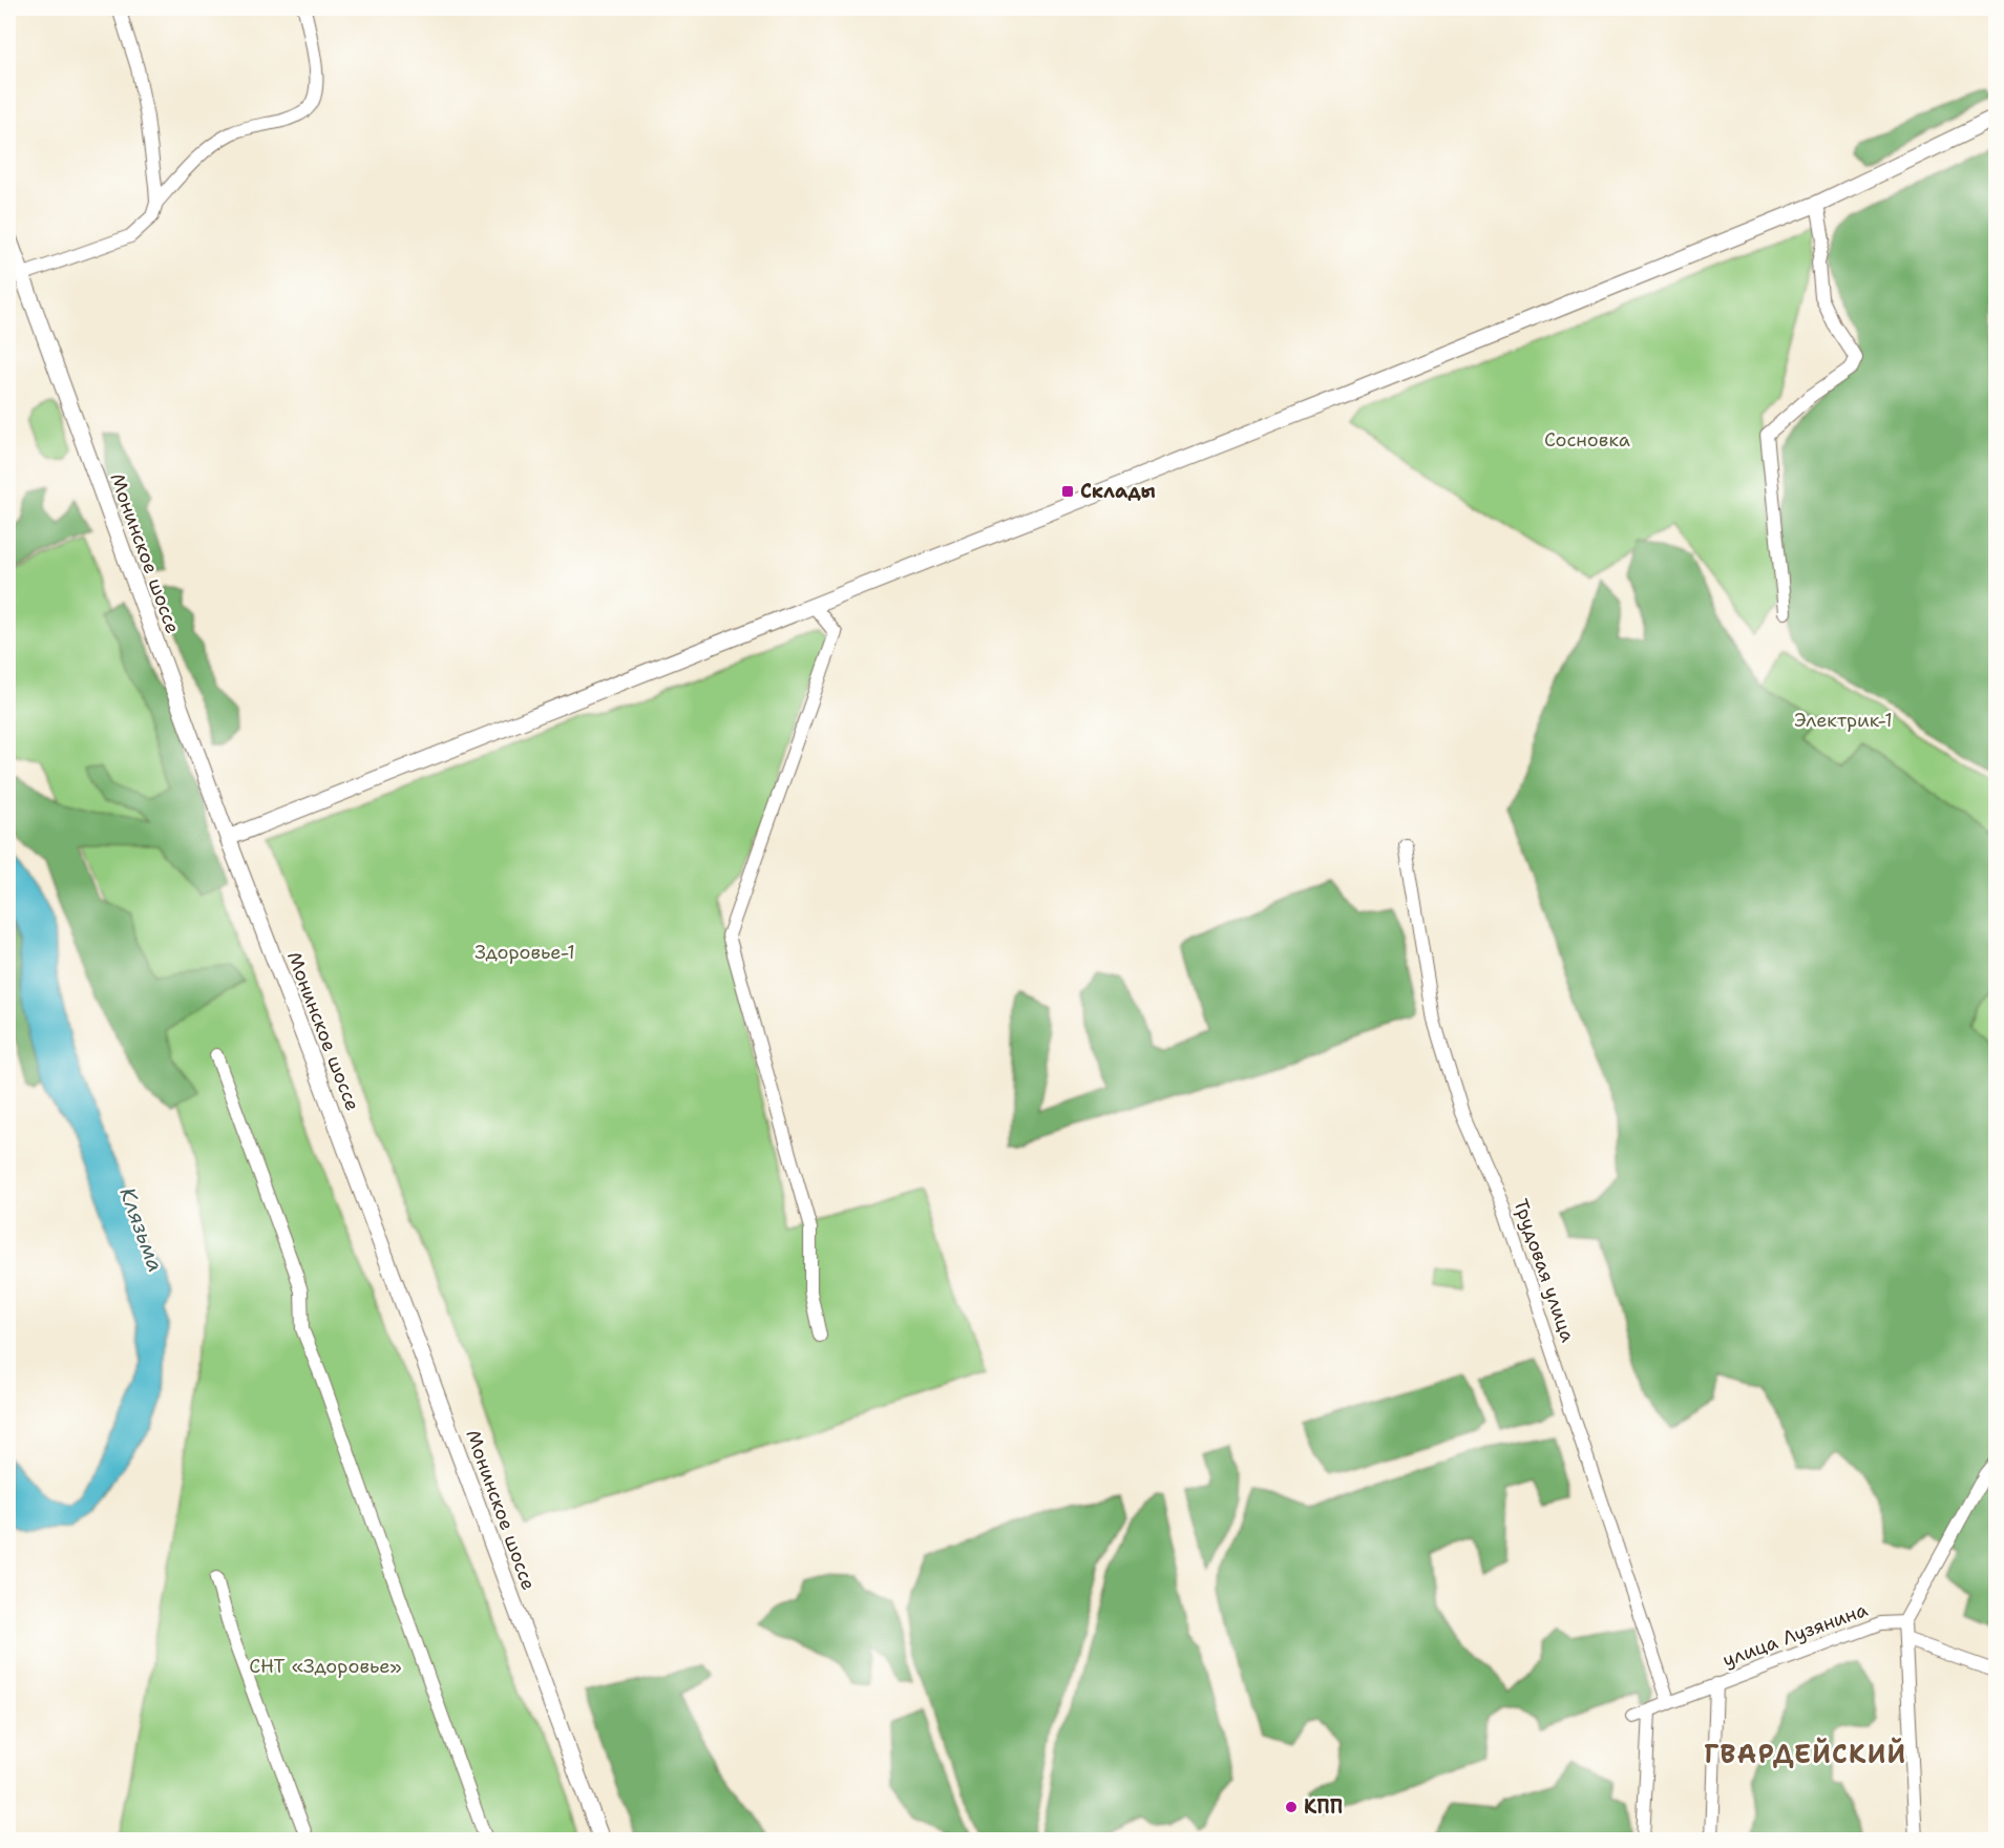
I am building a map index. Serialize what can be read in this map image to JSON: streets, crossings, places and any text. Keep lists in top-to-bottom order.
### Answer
{
  "streets": {
    "main road": ["Монинское шоссе"],
    "street": ["Трудовая улица", "улица Лузянина"]
  },
  "crossings": [
    ["Трудовая улица", "улица Лузянина"]
  ],
  "districts": ["ГВАРДЕЙСКИЙ"],
  "water": ["Клязьма"],
  "parks": [
    "Сосновка",
    "Электрик-1",
    "Здоровье-1",
    "СНТ «Здоровье»"
  ],
  "places": {
    "transit": ["Склады"],
    "other": ["КПП"]
  }
}
